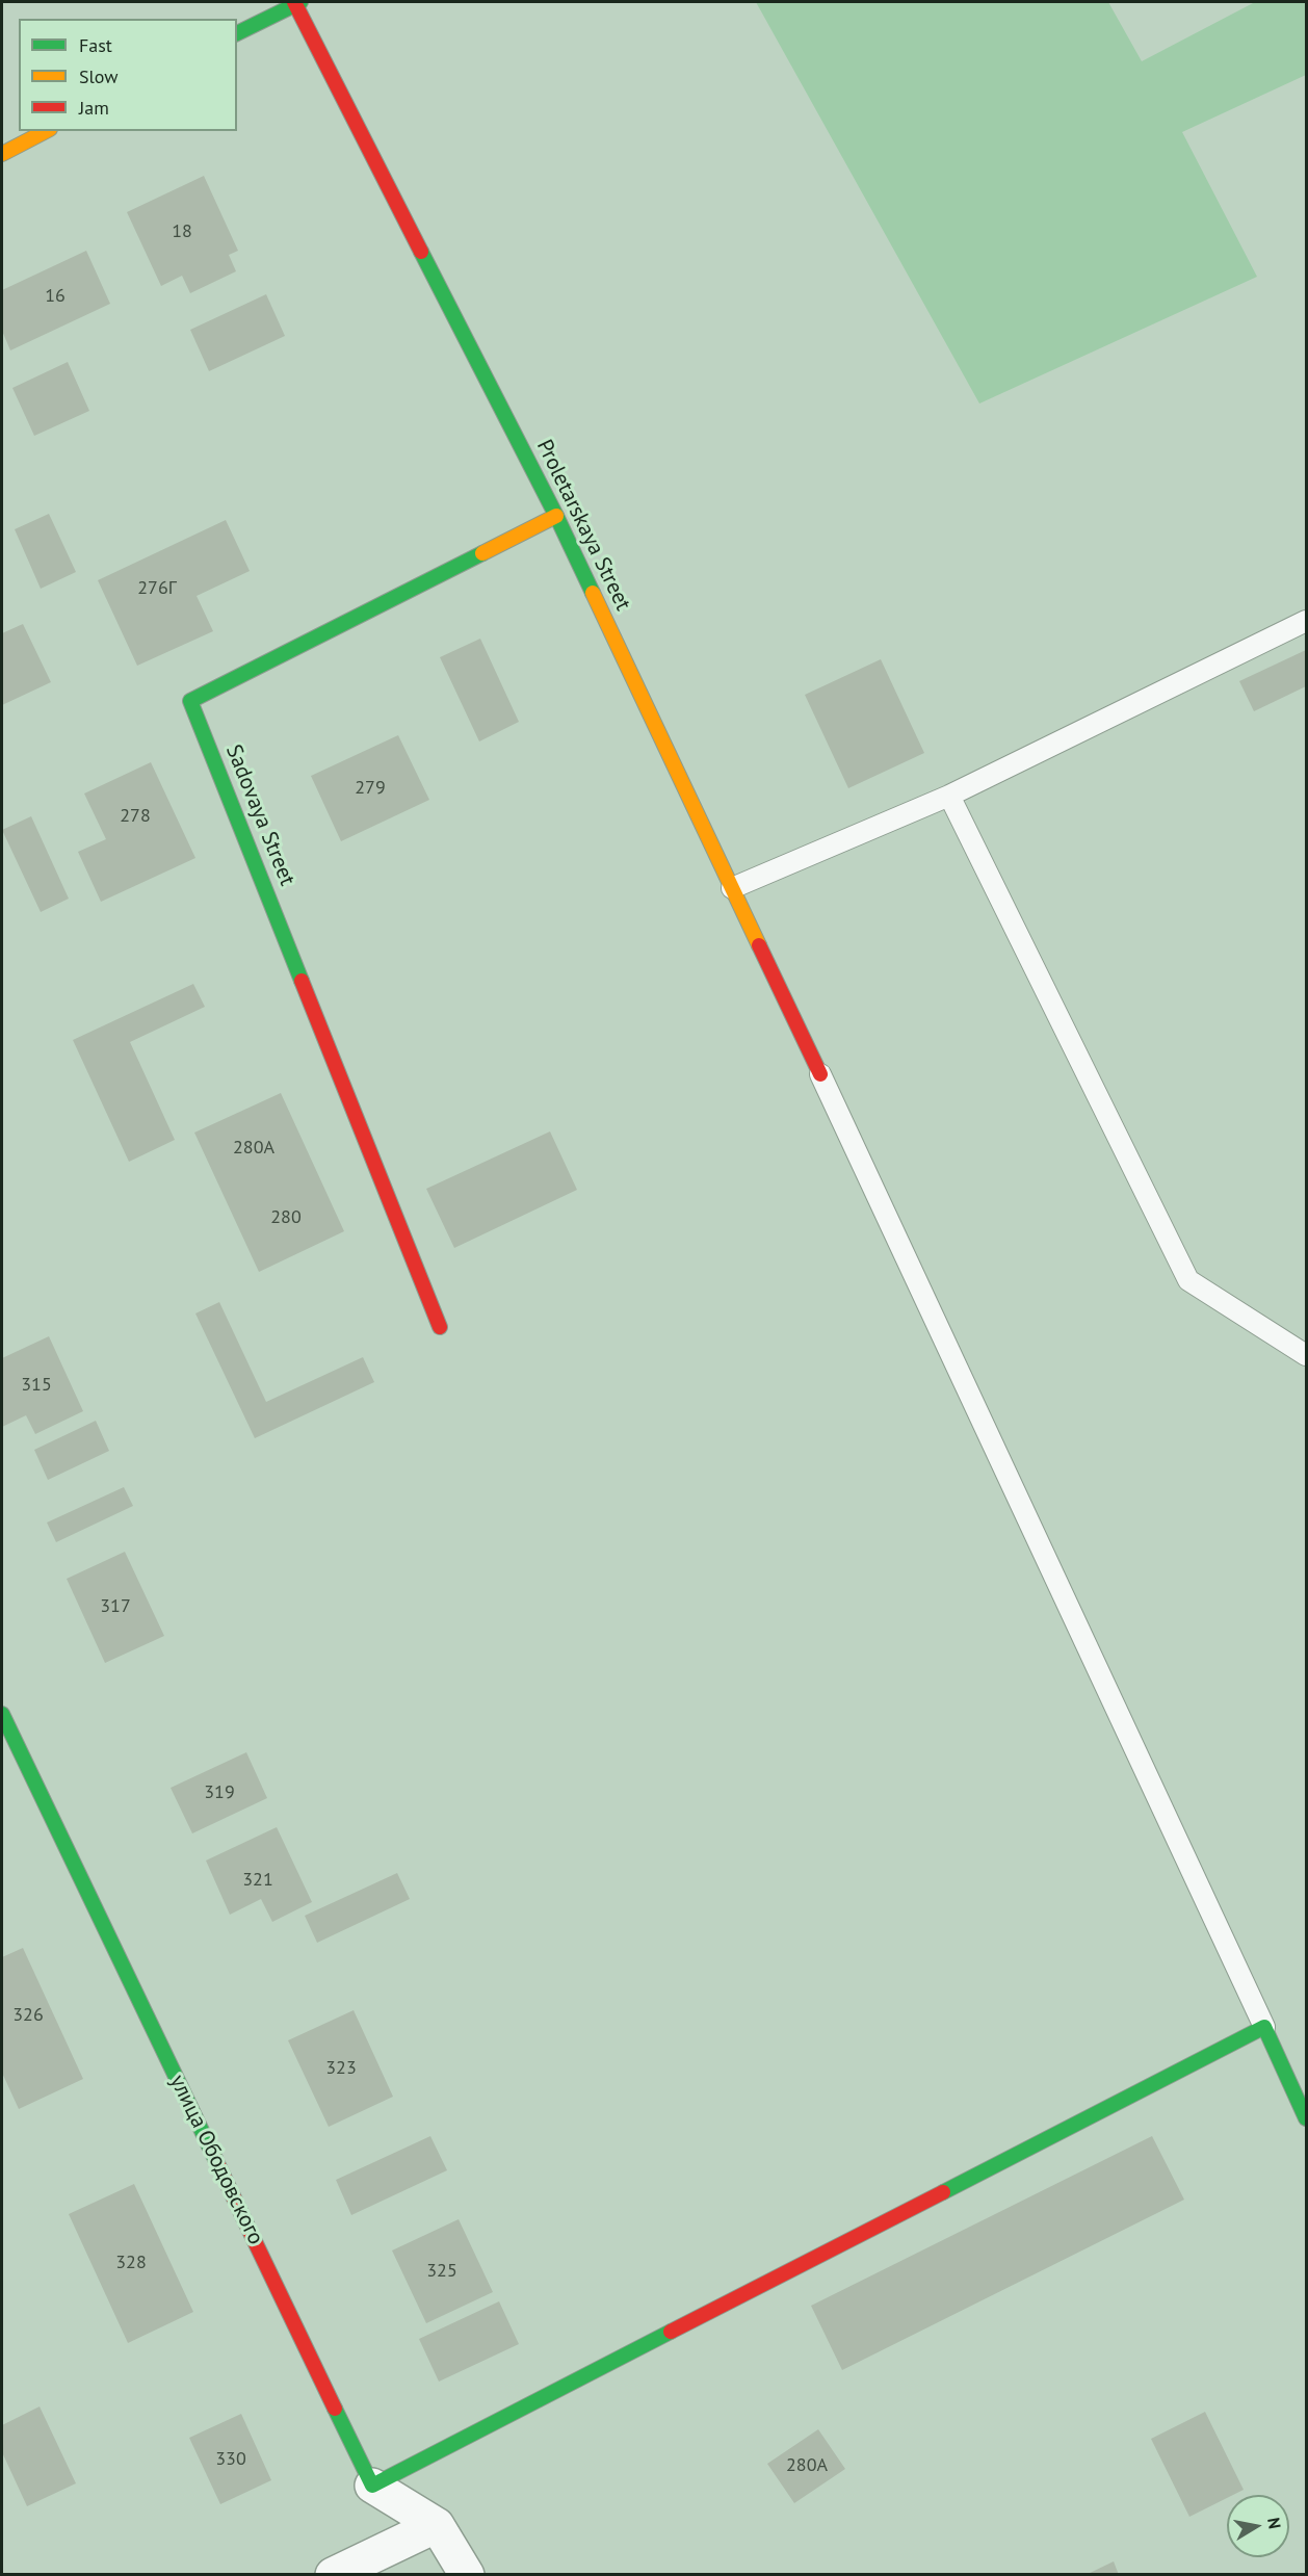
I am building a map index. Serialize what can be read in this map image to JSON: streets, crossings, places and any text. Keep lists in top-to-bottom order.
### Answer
{
  "streets": {
    "street": ["Proletarskaya Street", "Sadovaya Street", "улица Ободовского"]
  },
  "crossings": [
    ["Proletarskaya Street", "Sadovaya Street"]
  ],
  "house_numbers": [
    "18",
    "16",
    "276Г",
    "279",
    "278",
    "280А",
    "280",
    "315",
    "317",
    "319",
    "321",
    "326",
    "323",
    "328",
    "325",
    "330",
    "280А"
  ],
  "legend": ["Fast", "Slow", "Jam"],
  "north": "right"
}
